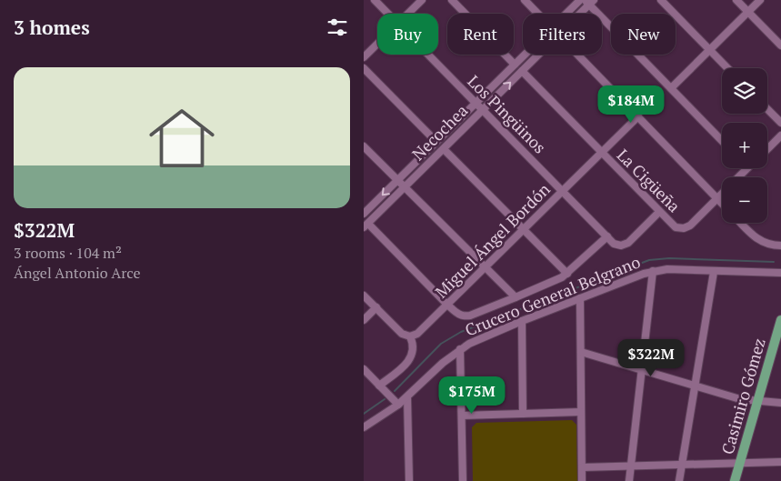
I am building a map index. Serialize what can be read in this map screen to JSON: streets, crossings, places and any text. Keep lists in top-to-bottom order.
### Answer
{
  "streets": {
    "main road": ["Casimiro Gómez"],
    "street": [
      "Los Pingüinos",
      "Necochea",
      "La Cigüeña",
      "Miguel Ángel Bordón",
      "Crucero General Belgrano"
    ]
  },
  "crossings": [
    ["Los Pingüinos", "Necochea"],
    ["Los Pingüinos", "La Cigüeña"],
    ["Los Pingüinos", "Miguel Ángel Bordón"],
    ["Necochea", "La Cigüeña"],
    ["La Cigüeña", "Miguel Ángel Bordón"]
  ],
  "page": {
    "heading": "3 homes",
    "chip": [
      "Buy",
      "Rent",
      "Filters",
      "New"
    ],
    "list": [
      {
        "name": "$322M",
        "note": "3 rooms · 104 m² · Ángel Antonio Arce"
      }
    ],
    "map_buttons": ["+", "−"],
    "price": ["$184M", "$322M", "$175M"]
  }
}
